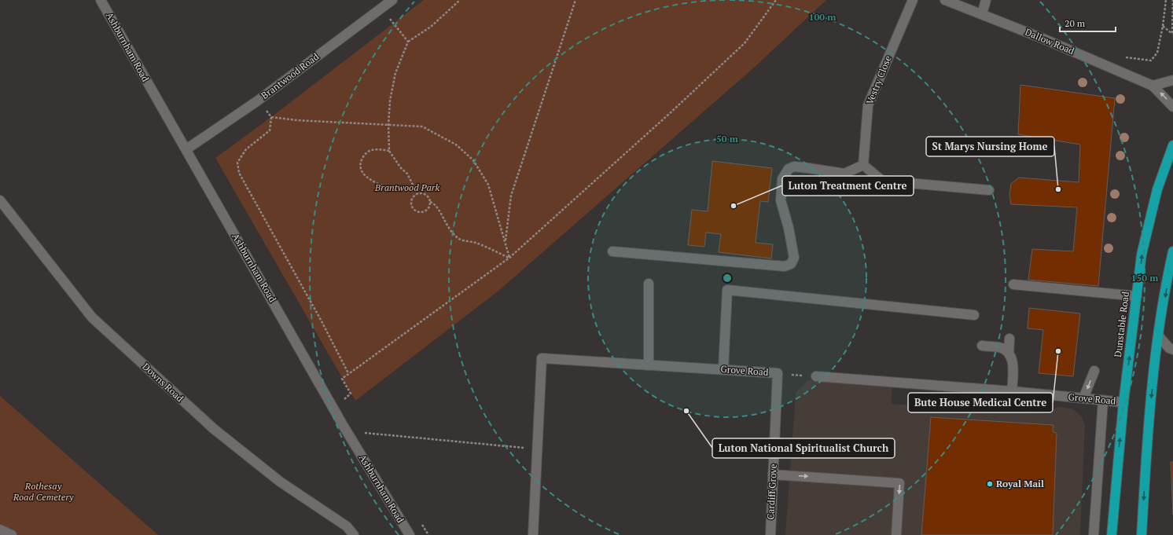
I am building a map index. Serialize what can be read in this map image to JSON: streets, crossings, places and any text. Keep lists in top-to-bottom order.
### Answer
{
  "streets": {
    "highway": ["Dunstable Road"],
    "street": [
      "Dallow Road",
      "Ashburnham Road",
      "Brantwood Road",
      "Vestry Close",
      "Grove Road",
      "Downs Road",
      "Cardiff Grove"
    ]
  },
  "crossings": [
    ["Ashburnham Road", "Brantwood Road"],
    ["Dunstable Road", "Grove Road"],
    ["Grove Road", "Cardiff Grove"]
  ],
  "parks": ["Brantwood Park", "Rothesay Road Cemetery"],
  "places": [
    "St Marys Nursing Home",
    "Luton Treatment Centre",
    "Bute House Medical Centre",
    "Luton National Spiritualist Church",
    "Royal Mail"
  ],
  "scale_bar": "20 m",
  "rings": ["100 m", "50 m", "150 m"]
}
